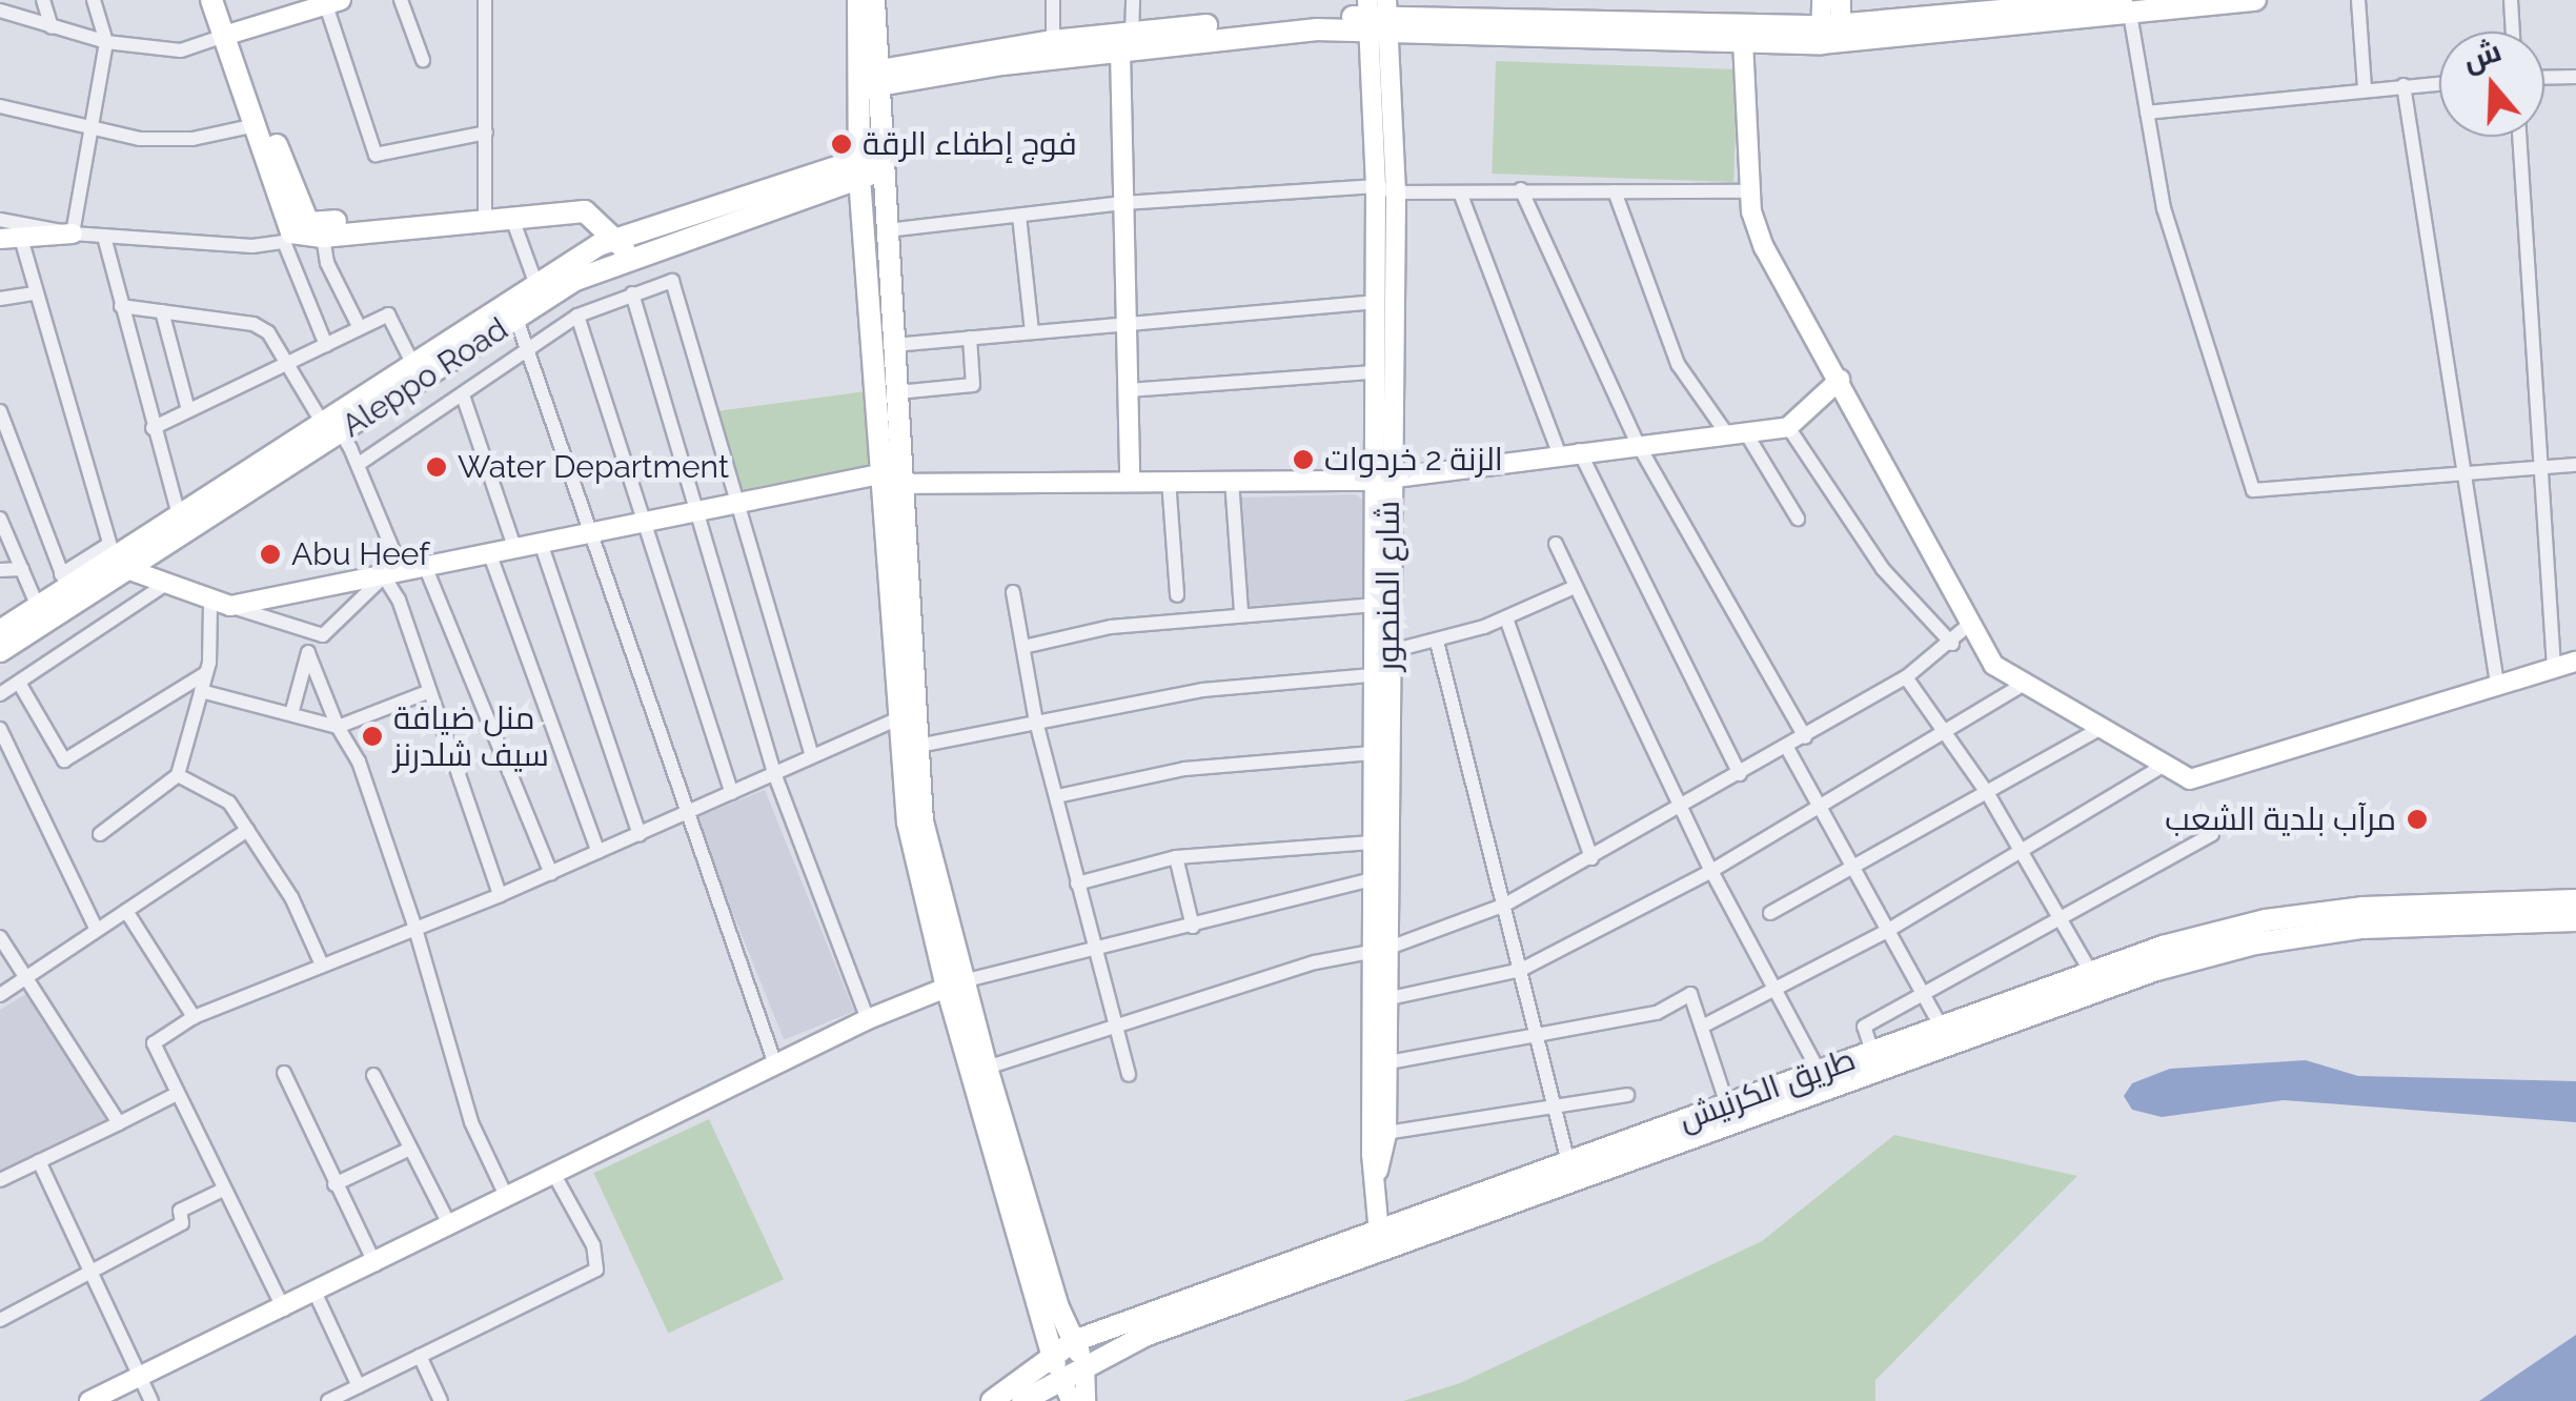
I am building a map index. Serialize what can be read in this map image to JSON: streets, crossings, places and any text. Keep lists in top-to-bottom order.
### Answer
{
  "streets": {
    "main road": ["Aleppo Road", "طريق الكرنيش"],
    "street": ["شارع المنصور"]
  },
  "crossings": [
    ["شارع المنصور", "طريق الكرنيش"]
  ],
  "places": [
    "فوج إطفاء الرقة",
    "الزنة 2 خردوات",
    "Water Department",
    "Abu Heef",
    "منل ضيافة سيف شلدرنز",
    "مرآب بلدية الشعب"
  ],
  "north": "top"
}
